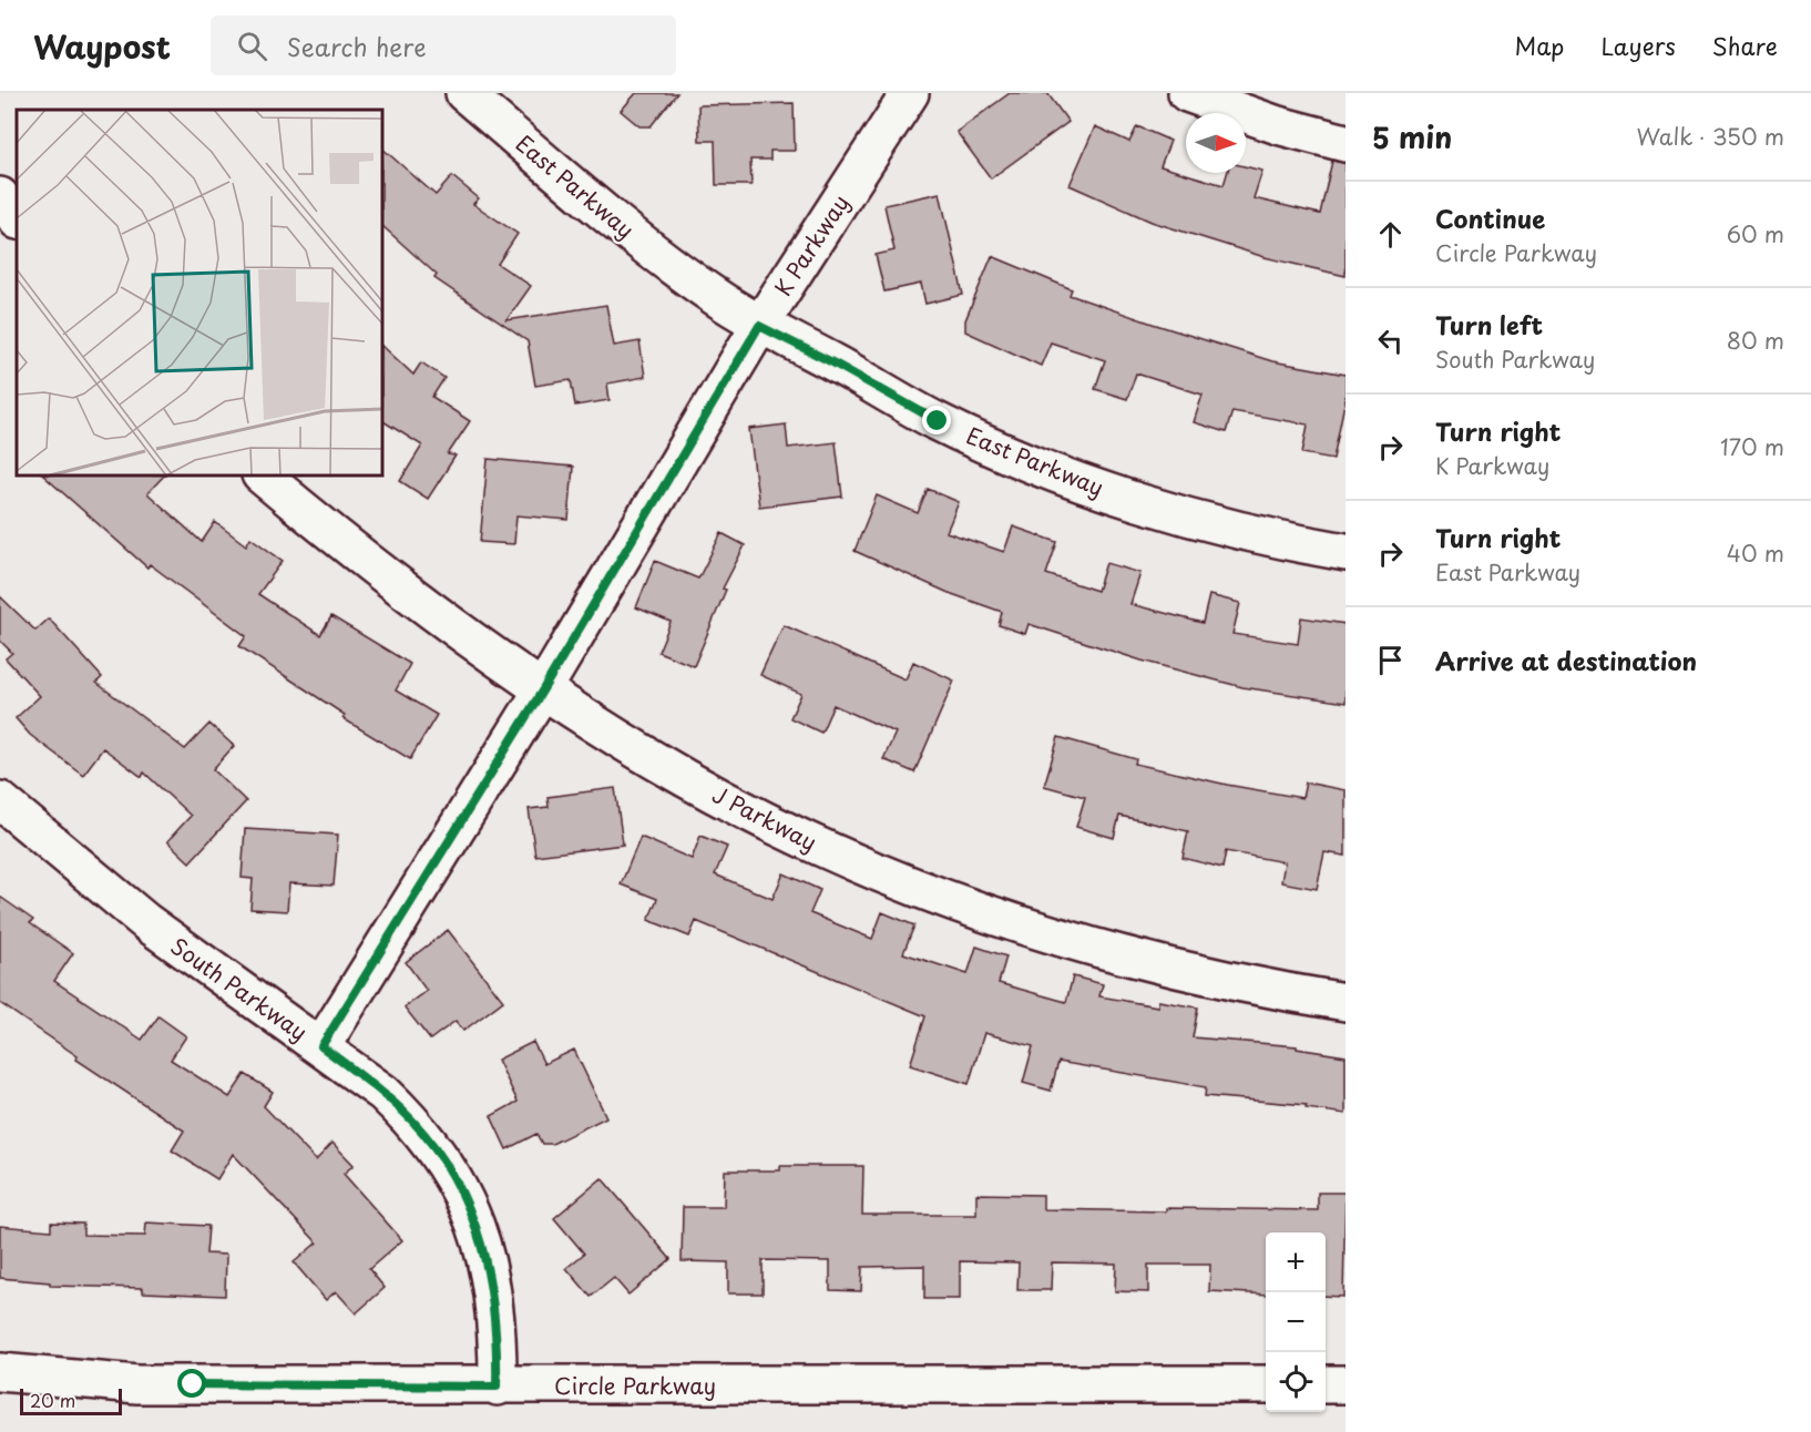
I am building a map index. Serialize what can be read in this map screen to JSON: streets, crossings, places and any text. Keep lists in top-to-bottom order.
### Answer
{
  "streets": {
    "street": [
      "East Parkway",
      "K Parkway",
      "J Parkway",
      "South Parkway",
      "Circle Parkway"
    ]
  },
  "crossings": [
    ["East Parkway", "K Parkway"],
    ["K Parkway", "J Parkway"],
    ["K Parkway", "South Parkway"],
    ["South Parkway", "Circle Parkway"]
  ],
  "scale_bar": "20 m",
  "north": "right",
  "page": {
    "header": "Waypost",
    "search": "Search here",
    "nav": ["Map", "Layers", "Share"],
    "heading": ["5 min", "Walk · 350 m"],
    "list": [
      ["Continue", "Circle Parkway", "60 m"],
      ["Turn left", "South Parkway", "80 m"],
      ["Turn right", "K Parkway", "170 m"],
      ["Turn right", "East Parkway", "40 m"],
      "Arrive at destination"
    ],
    "map_buttons": ["+", "−"],
    "scale": "20 m"
  }
}
